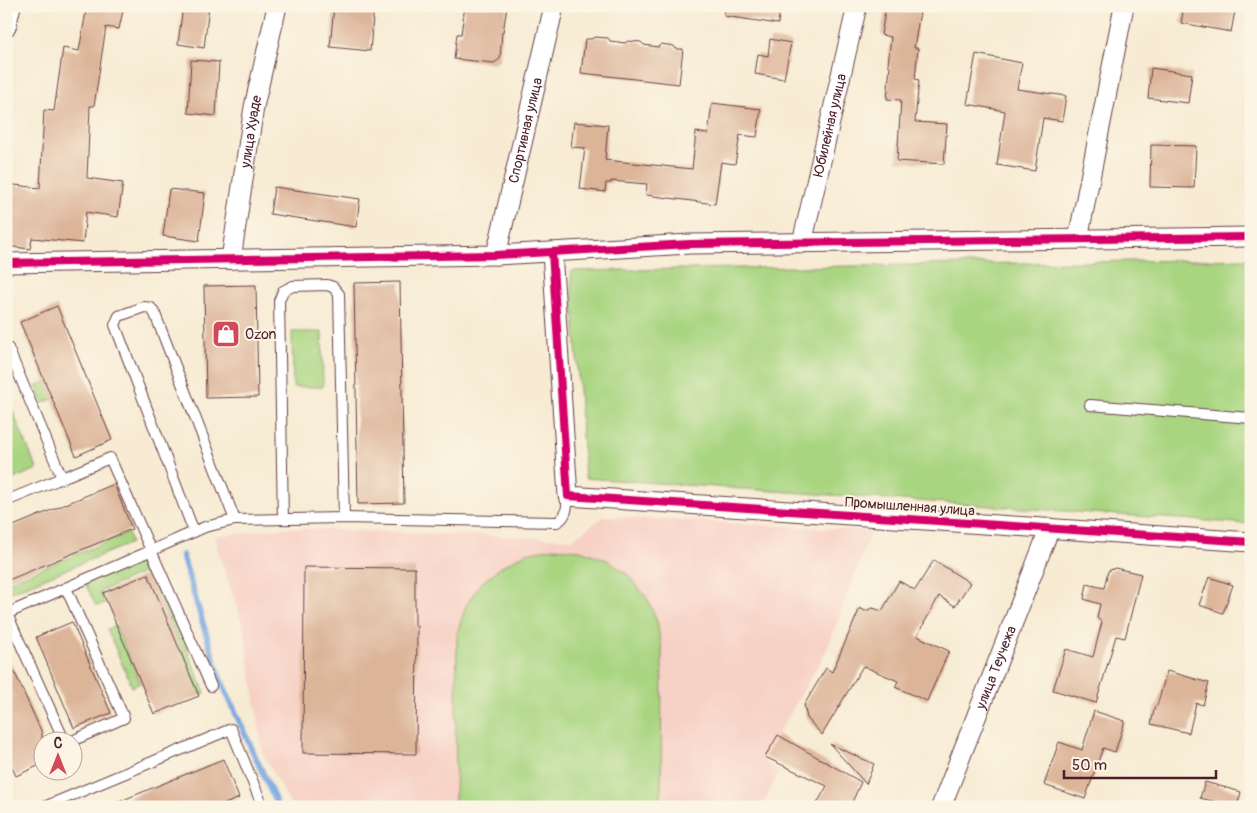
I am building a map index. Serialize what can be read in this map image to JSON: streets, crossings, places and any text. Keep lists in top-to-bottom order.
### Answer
{
  "streets": {
    "street": [
      "Юбилейная улица",
      "Спортивная улица",
      "улица Хуаде",
      "Промышленная улица",
      "улица Теучежа"
    ]
  },
  "crossings": [
    ["Промышленная улица", "улица Теучежа"]
  ],
  "places": {
    "shop": ["Ozon"]
  },
  "scale_bar": "50 m",
  "north": "top"
}
